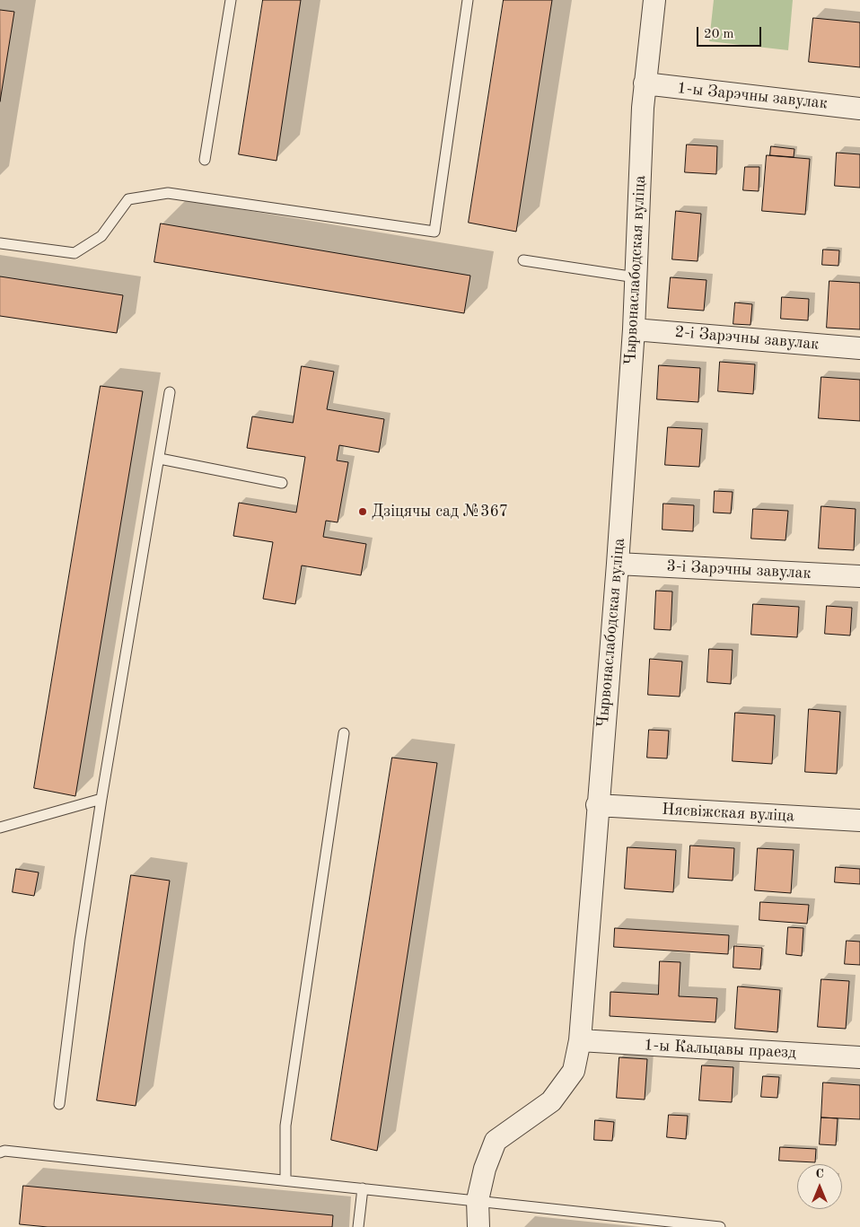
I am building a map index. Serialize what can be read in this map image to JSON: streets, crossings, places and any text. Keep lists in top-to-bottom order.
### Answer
{
  "streets": {
    "street": [
      "1-ы Зарэчны завулак",
      "Чырвонаслабодская вуліца",
      "2-і Зарэчны завулак",
      "3-і Зарэчны завулак",
      "Нясвіжская вуліца",
      "1-ы Кальцавы праезд"
    ]
  },
  "crossings": [
    ["1-ы Зарэчны завулак", "Чырвонаслабодская вуліца"],
    ["Чырвонаслабодская вуліца", "2-і Зарэчны завулак"],
    ["Чырвонаслабодская вуліца", "3-і Зарэчны завулак"],
    ["Чырвонаслабодская вуліца", "Нясвіжская вуліца"],
    ["Чырвонаслабодская вуліца", "1-ы Кальцавы праезд"]
  ],
  "places": ["Дзіцячы сад №367"],
  "scale_bar": "20 m",
  "north": "top"
}
